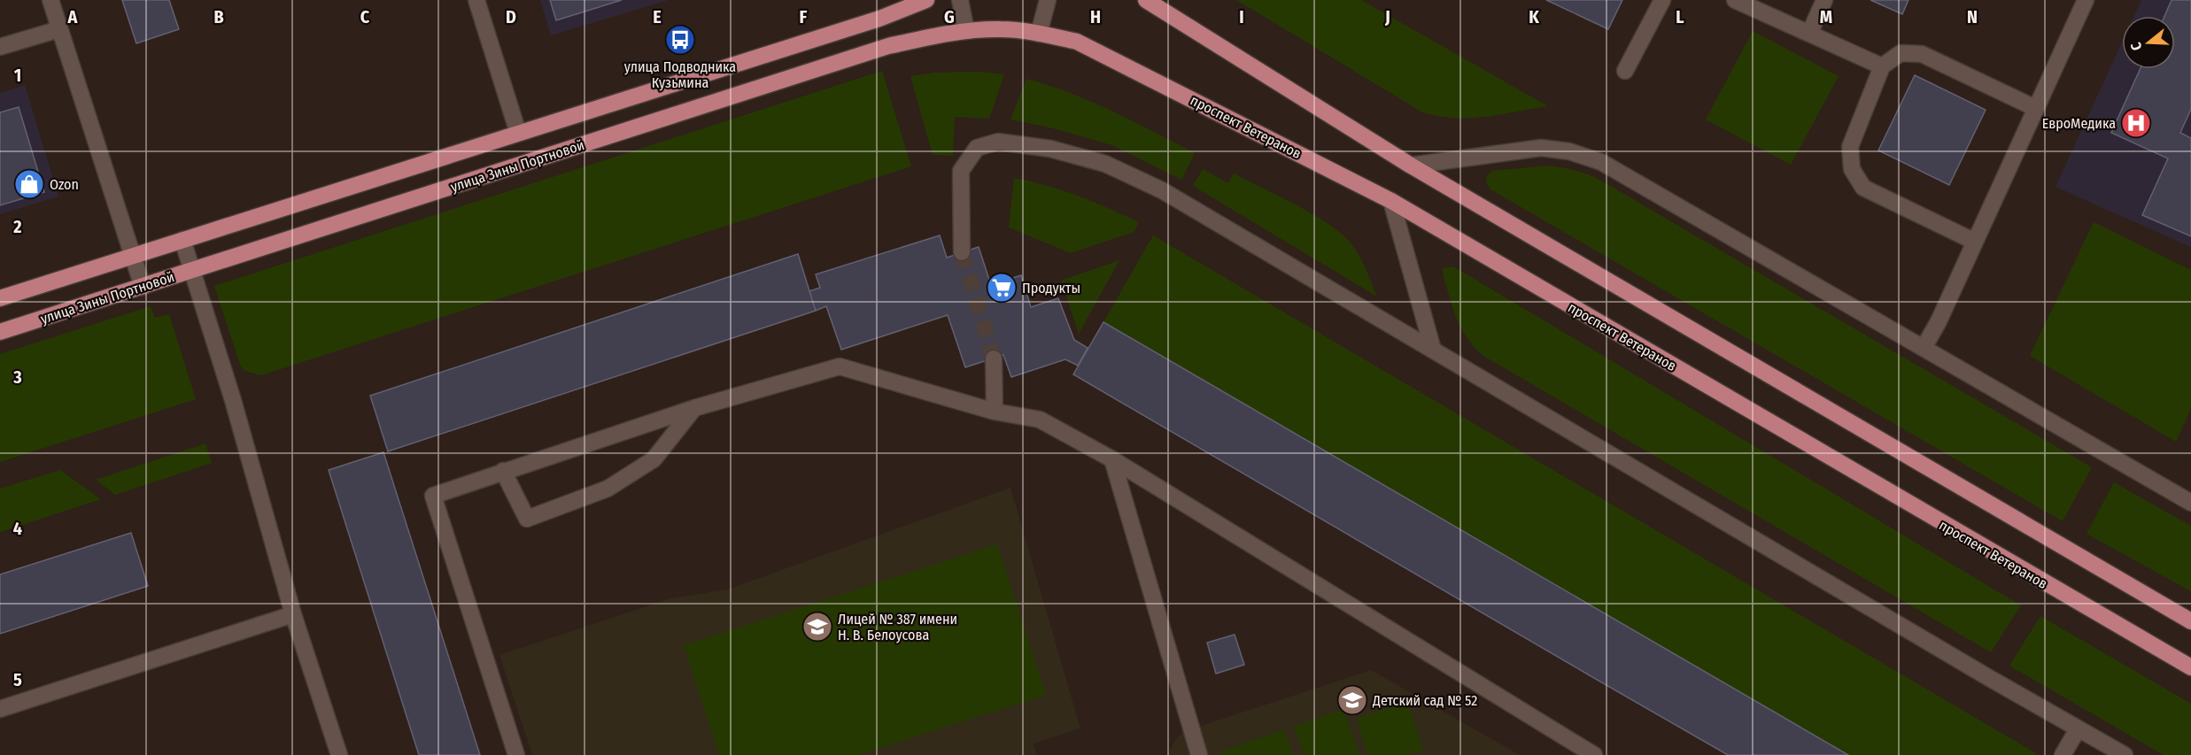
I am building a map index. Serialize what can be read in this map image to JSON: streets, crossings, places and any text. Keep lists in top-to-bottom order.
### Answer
{
  "streets": {
    "main road": ["проспект Ветеранов", "улица Зины Портновой"]
  },
  "crossings": [
    ["проспект Ветеранов", "улица Зины Портновой"]
  ],
  "places": {
    "bus stop": ["улица Подводника Кузьмина"],
    "hospital": ["ЕвроМедика"],
    "shop": ["Ozon"],
    "supermarket": ["Продукты"],
    "school or university": ["Лицей № 387 имени Н. В. Белоусова", "Детский сад № 52"]
  },
  "north": "left",
  "grid": {
    "columns": [
      "A",
      "B",
      "C",
      "D",
      "E",
      "F",
      "G",
      "H",
      "I",
      "J",
      "K",
      "L",
      "M",
      "N"
    ],
    "rows": [
      "1",
      "2",
      "3",
      "4",
      "5"
    ]
  }
}
